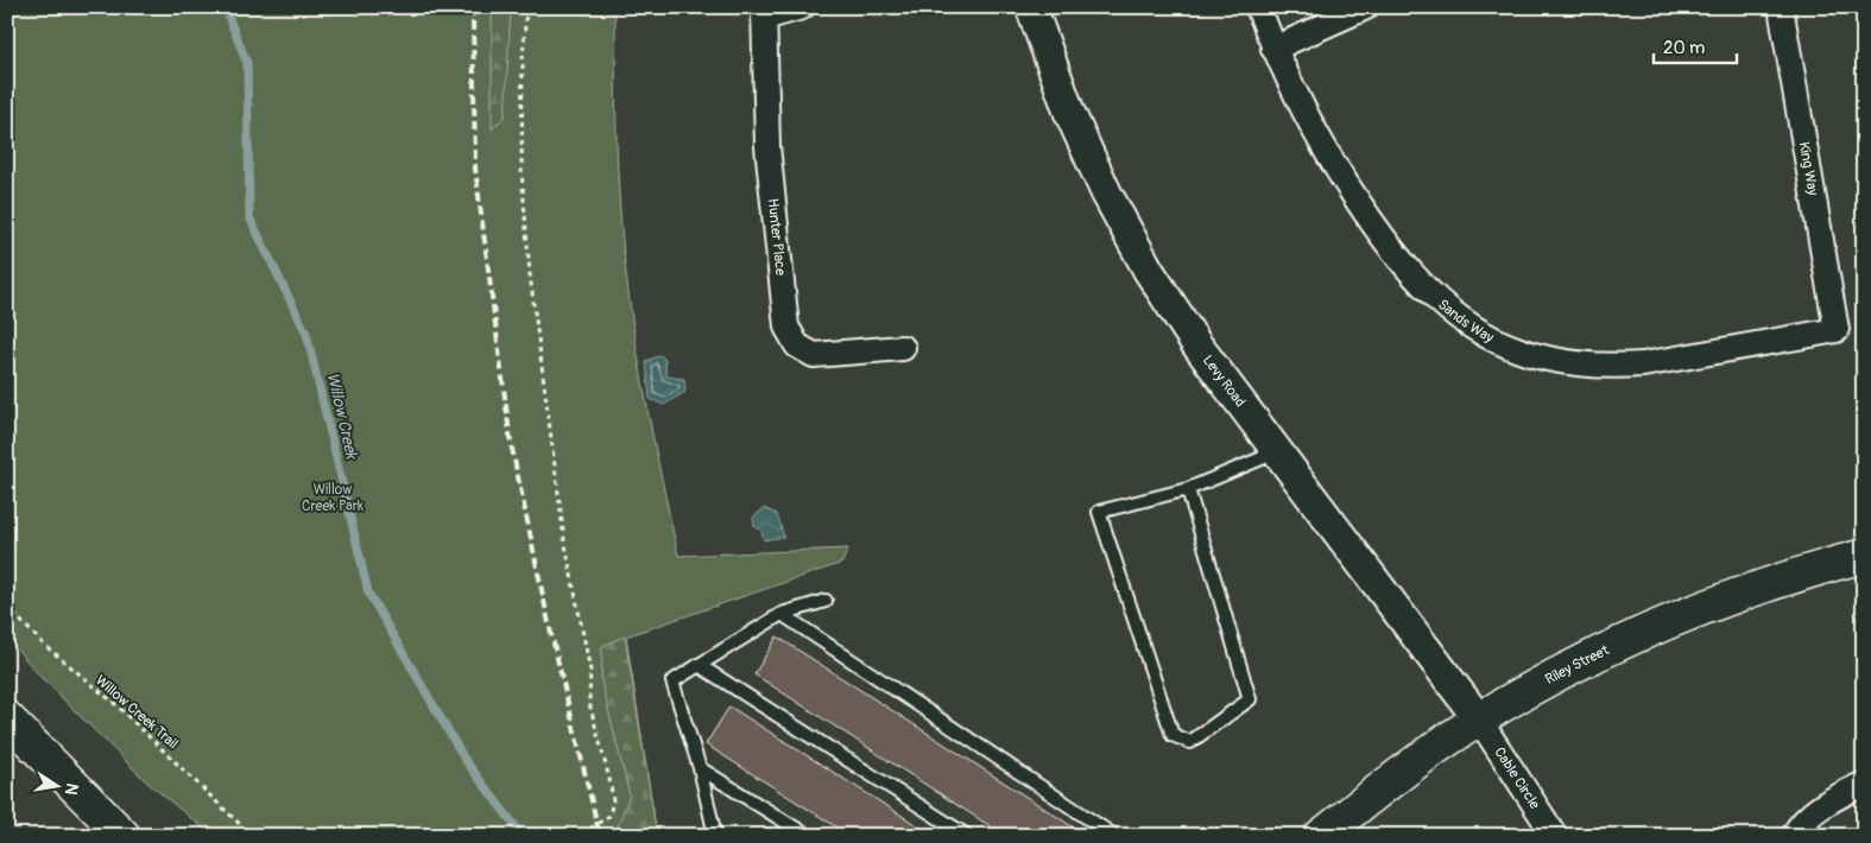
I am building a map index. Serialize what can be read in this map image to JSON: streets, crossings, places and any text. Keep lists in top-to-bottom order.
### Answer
{
  "streets": {
    "main road": ["Riley Street"],
    "street": [
      "King Way",
      "Hunter Place",
      "Sands Way",
      "Levy Road",
      "Cable Circle"
    ],
    "path": ["Willow Creek Trail"]
  },
  "crossings": [
    ["King Way", "Sands Way"],
    ["Levy Road", "Riley Street"],
    ["Levy Road", "Cable Circle"],
    ["Riley Street", "Cable Circle"]
  ],
  "water": ["Willow Creek"],
  "parks": ["Willow Creek Park"],
  "scale_bar": "20 m",
  "north": "right"
}
